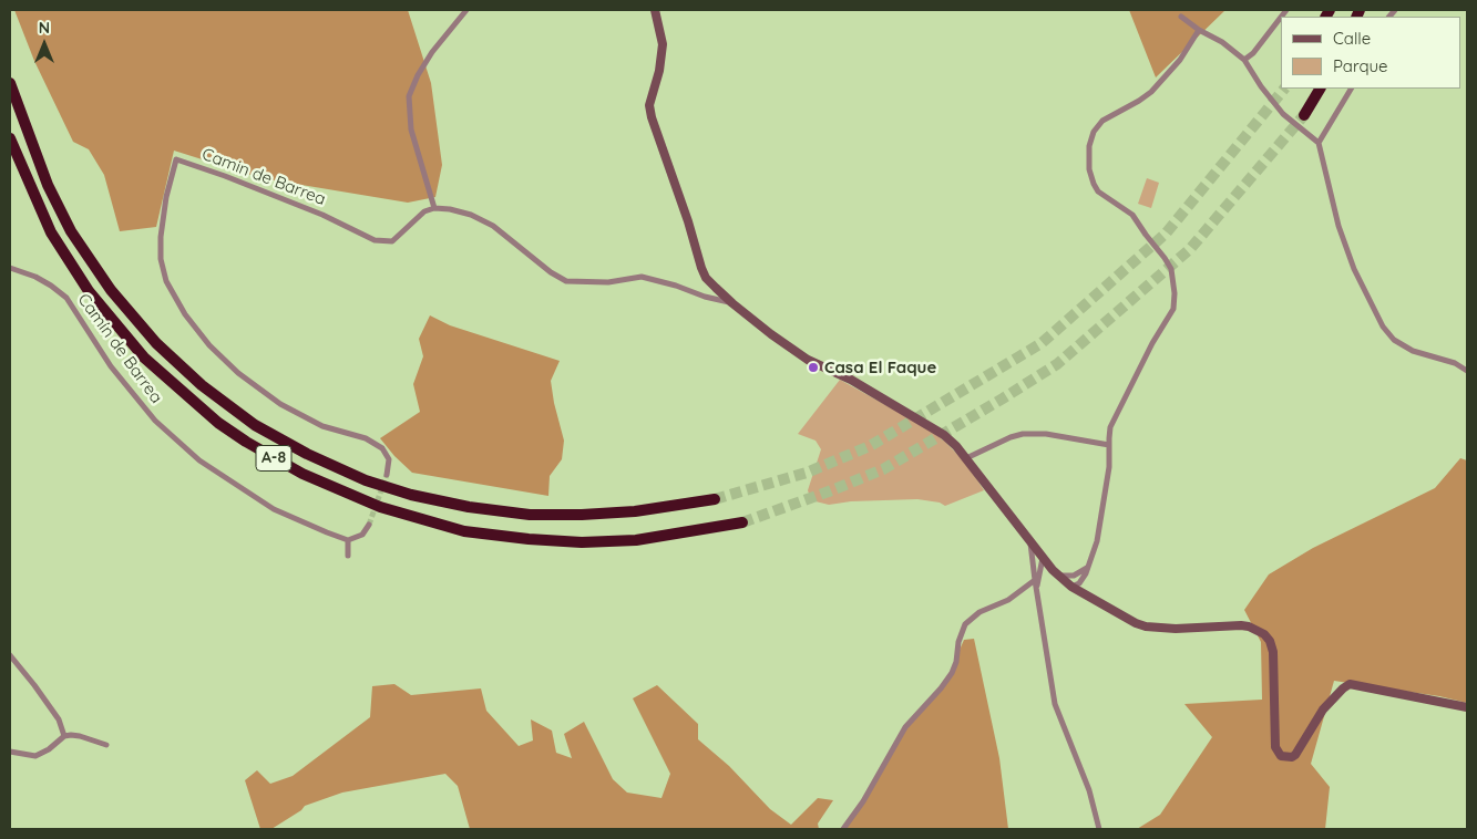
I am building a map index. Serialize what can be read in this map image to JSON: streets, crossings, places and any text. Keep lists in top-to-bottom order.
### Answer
{
  "streets": {
    "highway": ["A-8"],
    "street": ["Camin de Barrea", "Camín de Barrea"]
  },
  "places": ["Casa El Faque"],
  "legend": ["Calle", "Parque"],
  "north": "top"
}
